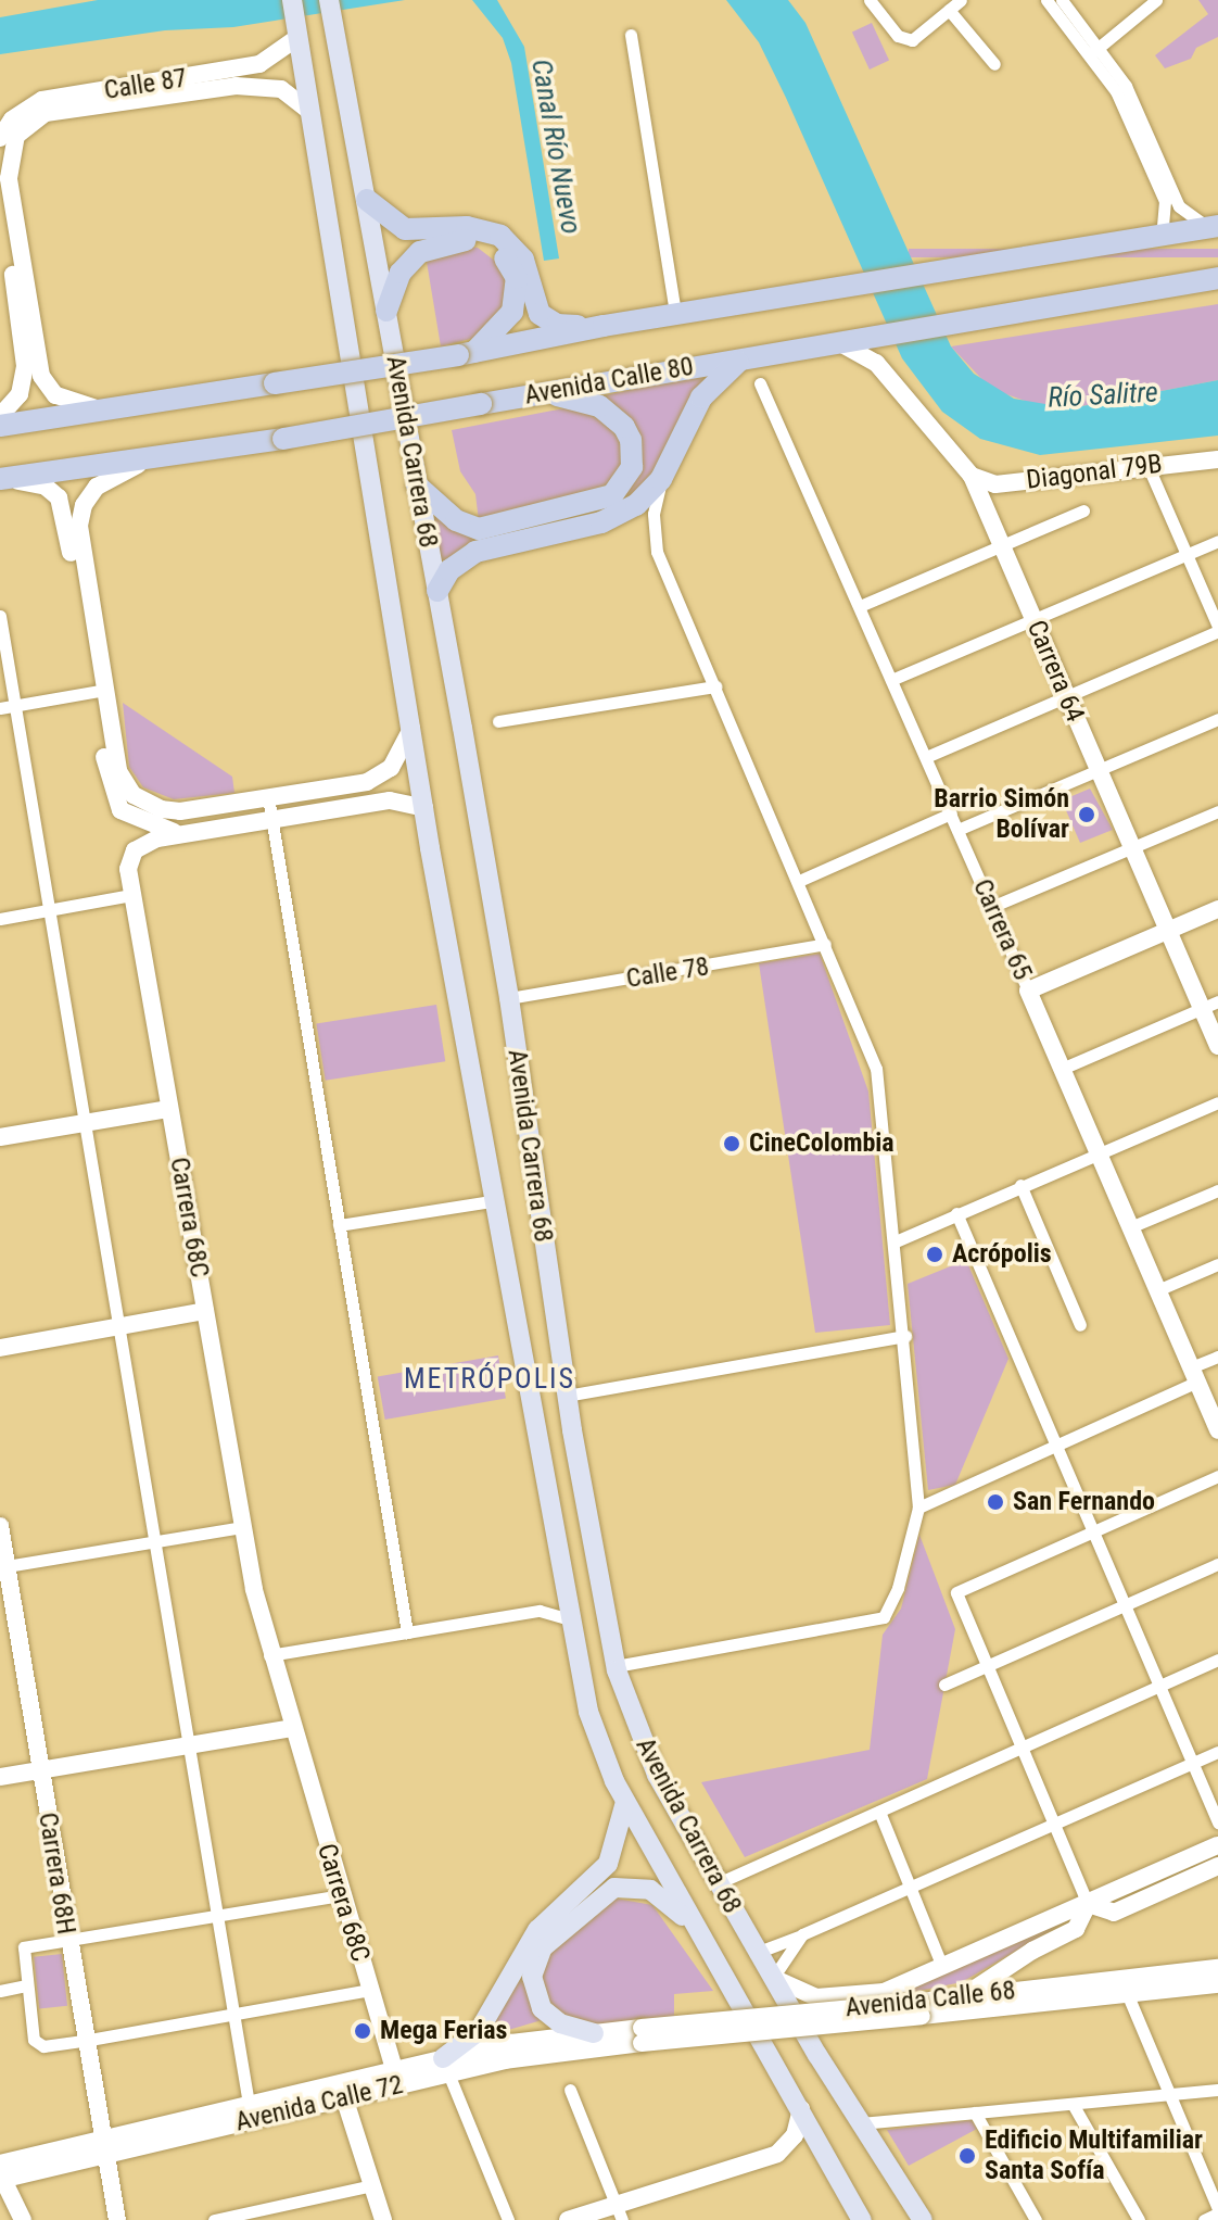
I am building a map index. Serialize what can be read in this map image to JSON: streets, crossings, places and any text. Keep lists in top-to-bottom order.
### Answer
{
  "streets": {
    "highway": ["Avenida Calle 80"],
    "main road": ["Avenida Carrera 68"],
    "street": [
      "Calle 87",
      "Diagonal 79B",
      "Carrera 64",
      "Carrera 65",
      "Calle 78",
      "Carrera 68C",
      "Carrera 68H",
      "Avenida Calle 68",
      "Avenida Calle 72"
    ]
  },
  "crossings": [
    ["Calle 87", "Avenida Carrera 68"],
    ["Avenida Calle 80", "Carrera 64"],
    ["Avenida Carrera 68", "Calle 78"],
    ["Diagonal 79B", "Carrera 64"],
    ["Carrera 68C", "Avenida Calle 72"],
    ["Carrera 68H", "Avenida Calle 72"],
    ["Avenida Calle 68", "Avenida Calle 72"]
  ],
  "districts": ["METRÓPOLIS"],
  "water": ["Canal Río Nuevo", "Río Salitre"],
  "places": [
    "Barrio Simón Bolívar",
    "CineColombia",
    "Acrópolis",
    "San Fernando",
    "Mega Ferias",
    "Edificio Multifamiliar Santa Sofía"
  ]
}
